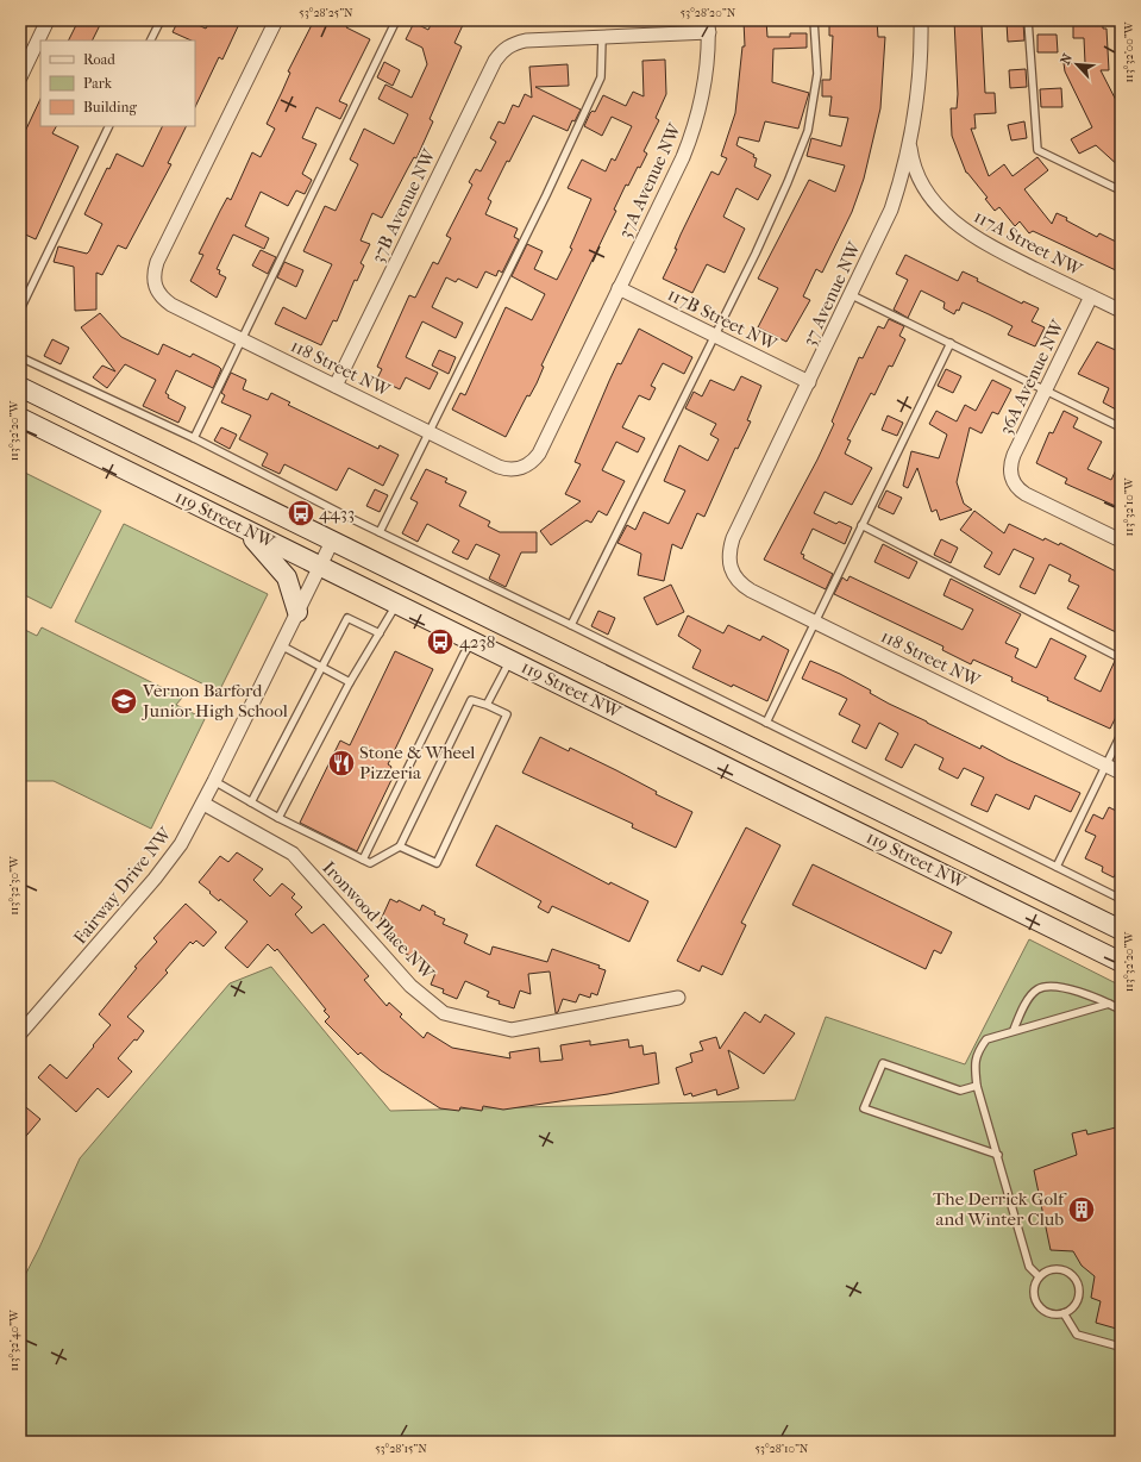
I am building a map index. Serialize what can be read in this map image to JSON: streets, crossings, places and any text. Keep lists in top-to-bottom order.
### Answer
{
  "streets": {
    "main road": ["119 Street NW"],
    "street": [
      "37A Avenue NW",
      "37B Avenue NW",
      "117A Street NW",
      "37 Avenue NW",
      "117B Street NW",
      "118 Street NW",
      "36A Avenue NW",
      "Fairway Drive NW",
      "Ironwood Place NW"
    ]
  },
  "crossings": [
    ["37A Avenue NW", "117B Street NW"],
    ["37A Avenue NW", "118 Street NW"],
    ["37B Avenue NW", "118 Street NW"],
    ["117A Street NW", "37 Avenue NW"],
    ["117A Street NW", "36A Avenue NW"],
    ["37 Avenue NW", "117B Street NW"],
    ["37 Avenue NW", "118 Street NW"],
    ["119 Street NW", "Fairway Drive NW"],
    ["Fairway Drive NW", "Ironwood Place NW"]
  ],
  "places": {
    "bus stop": ["4433", "4238"],
    "school or university": ["Vernon Barford Junior High School"],
    "restaurant": ["Stone & Wheel Pizzeria"],
    "building": ["The Derrick Golf and Winter Club"]
  },
  "legend": ["Road", "Park", "Building"],
  "north": "top left",
  "coordinates": [
    "53°28'25\"N",
    "53°28'20\"N",
    "113°32'00\"W",
    "113°32'20\"W",
    "113°32'10\"W",
    "113°32'30\"W",
    "113°32'40\"W",
    "53°28'15\"N",
    "53°28'10\"N"
  ]
}
